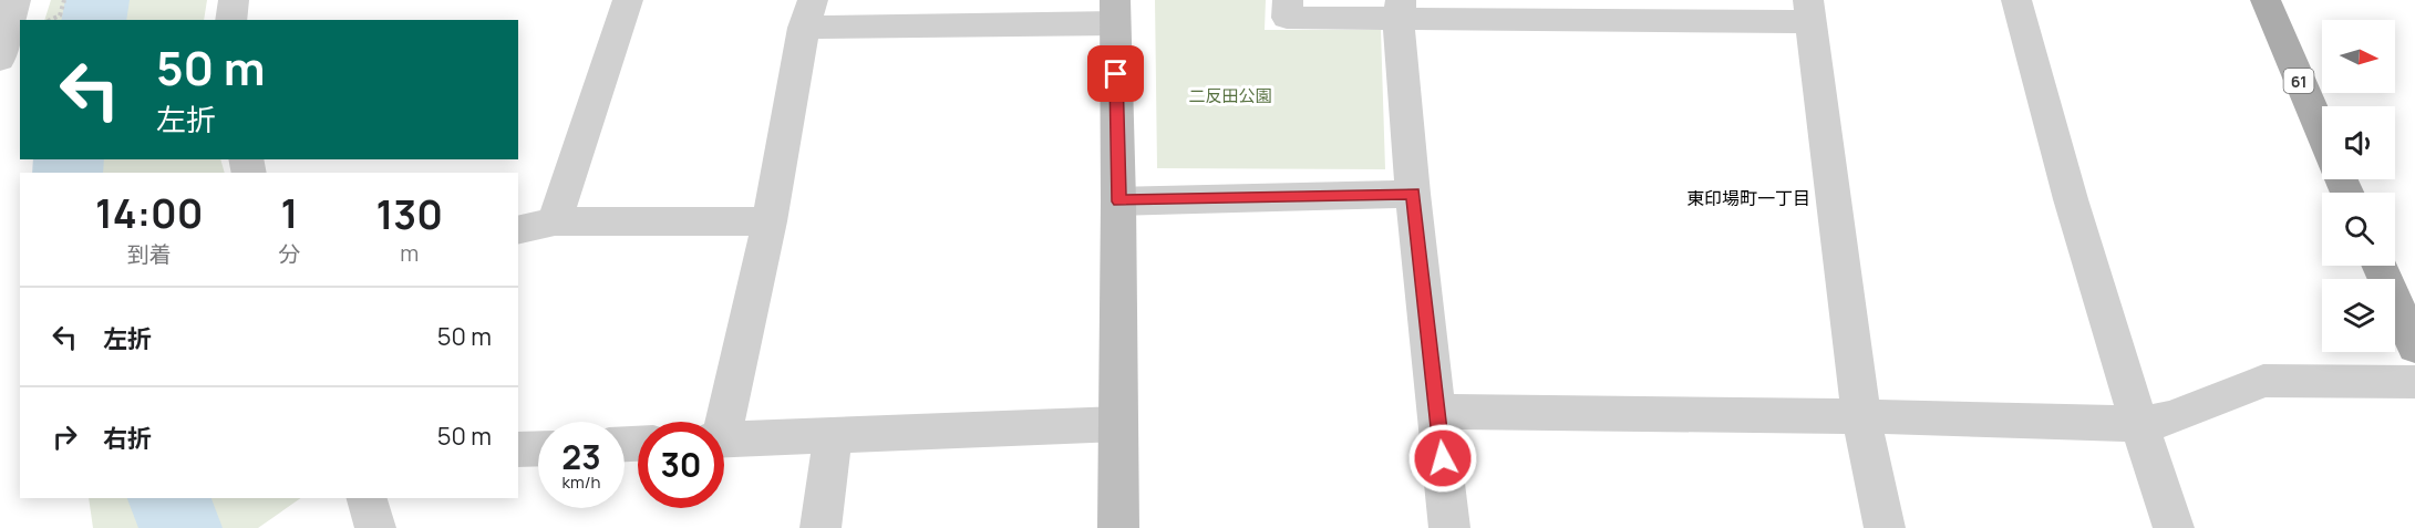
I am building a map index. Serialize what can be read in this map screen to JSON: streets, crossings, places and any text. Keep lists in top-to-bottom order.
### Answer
{
  "streets": {
    "main road": ["61"]
  },
  "districts": ["東印場町一丁目"],
  "parks": ["二反田公園"],
  "north": "right",
  "page": {
    "turn": ["50 m", "左折"],
    "eta": [
      "14:00",
      "到着",
      "1",
      "分",
      "130",
      "m"
    ],
    "list": [
      {
        "name": "左折",
        "value": "50 m"
      },
      {
        "name": "右折",
        "value": "50 m"
      }
    ],
    "speed": "23 km/h",
    "limit": "30"
  }
}
